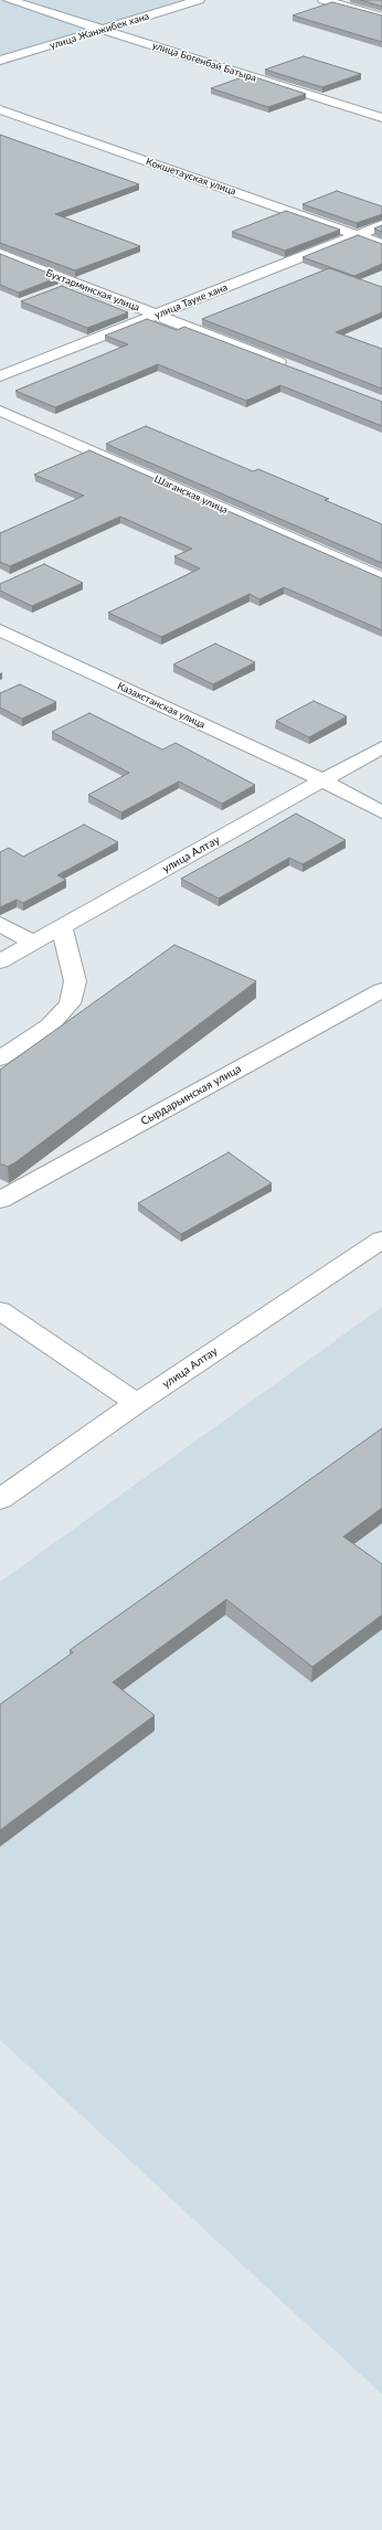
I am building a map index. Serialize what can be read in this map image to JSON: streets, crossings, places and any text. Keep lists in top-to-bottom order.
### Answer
{
  "streets": {
    "street": [
      "улица Жанжибек хана",
      "улица Богенбай Батыра",
      "Кокшетауская улица",
      "Бухтарминская улица",
      "улица Тауке хана",
      "Шаганская улица",
      "Казахстанская улица",
      "улица Алтау",
      "Сырдарьинская улица"
    ]
  },
  "crossings": [
    ["улица Жанжибек хана", "улица Богенбай Батыра"],
    ["Кокшетауская улица", "улица Тауке хана"],
    ["Бухтарминская улица", "улица Тауке хана"],
    ["Казахстанская улица", "улица Алтау"]
  ]
}
